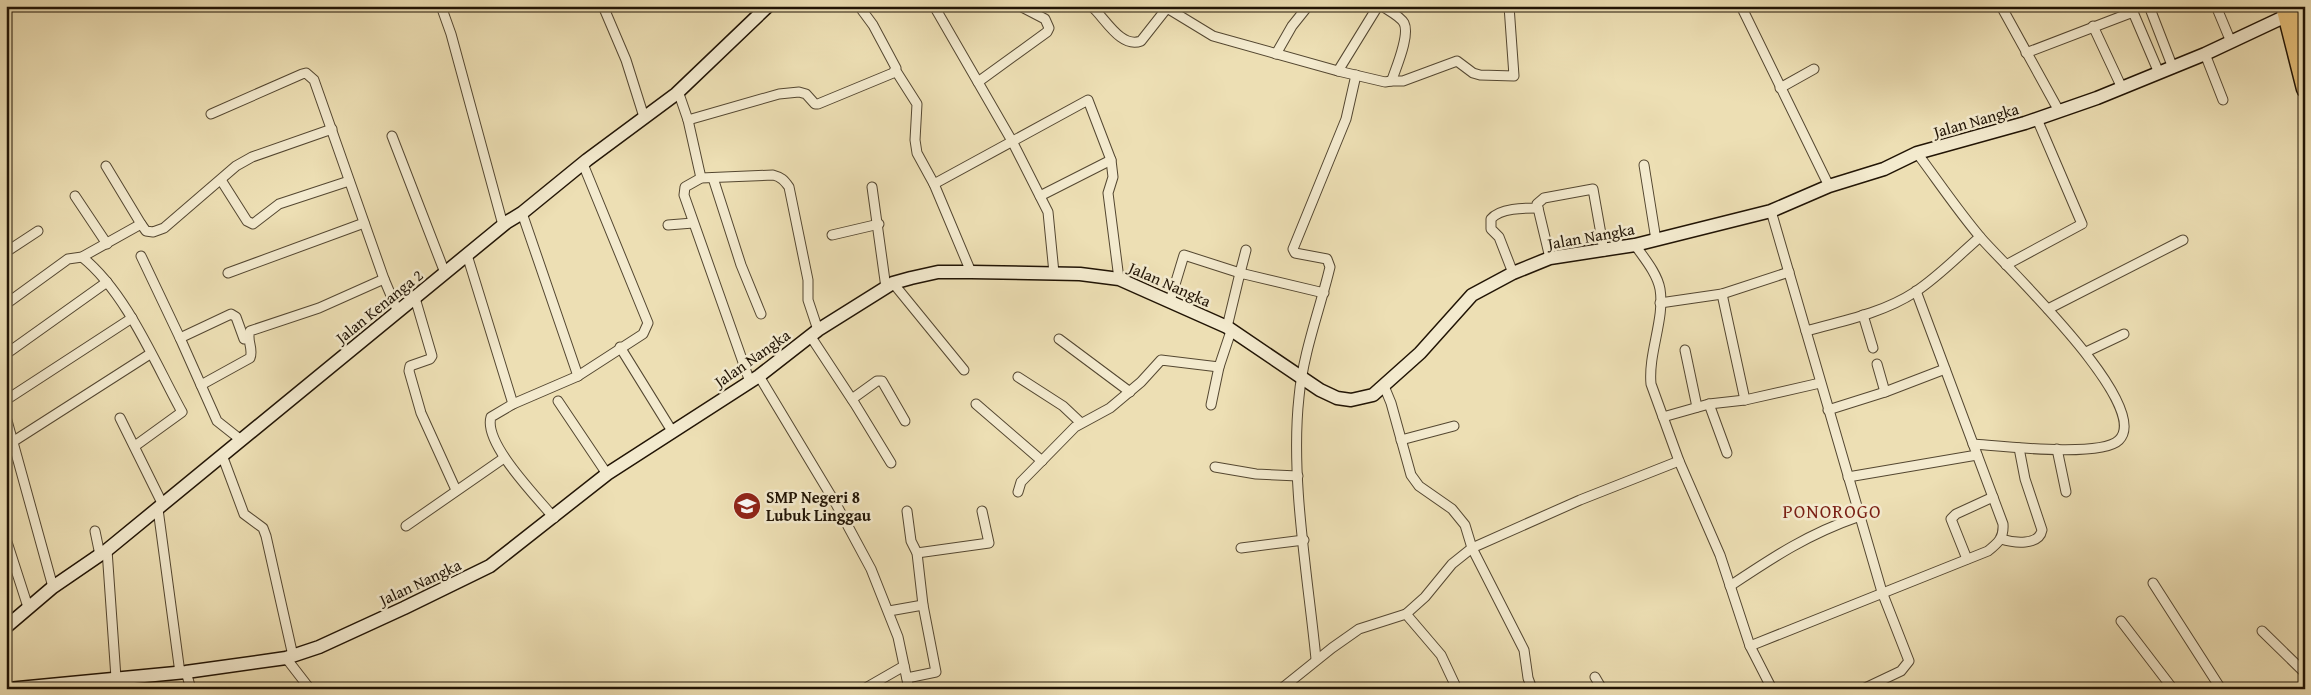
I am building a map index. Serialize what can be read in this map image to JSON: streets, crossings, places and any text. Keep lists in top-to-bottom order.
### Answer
{
  "streets": {
    "street": ["Jalan Nangka", "Jalan Kenanga 2"]
  },
  "districts": ["PONOROGO"],
  "places": {
    "school or university": ["SMP Negeri 8 Lubuk Linggau"]
  }
}
